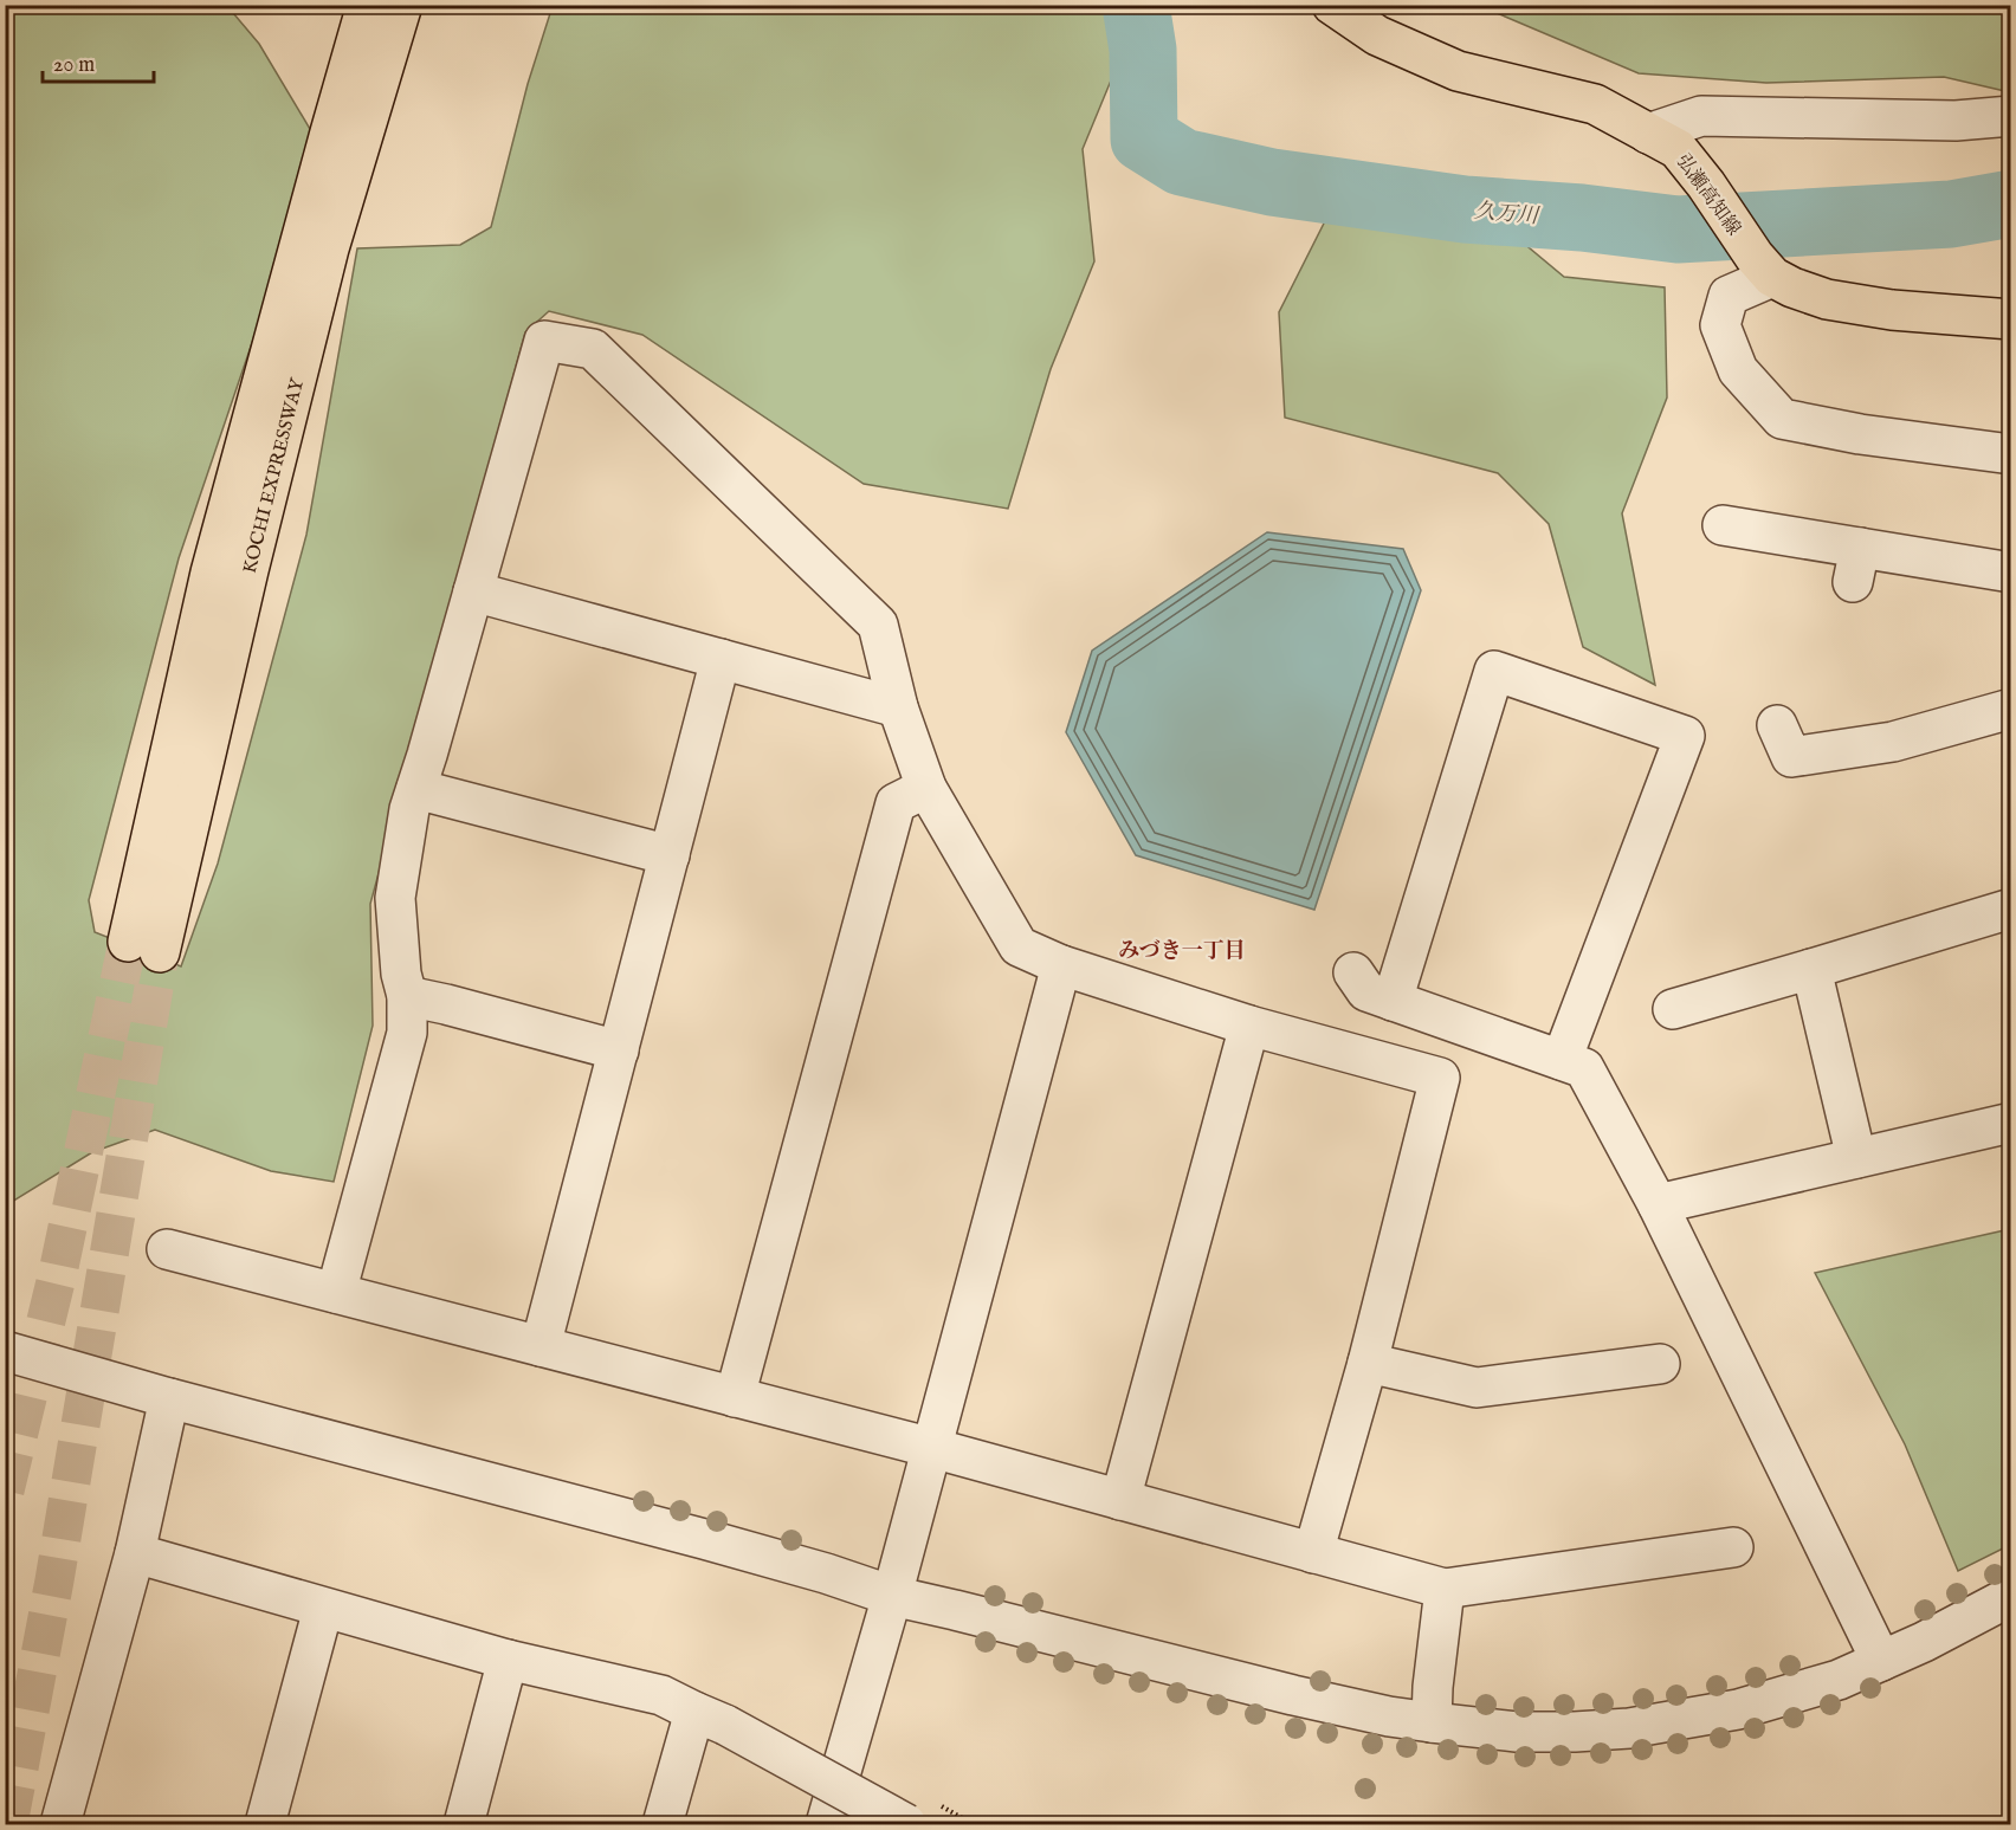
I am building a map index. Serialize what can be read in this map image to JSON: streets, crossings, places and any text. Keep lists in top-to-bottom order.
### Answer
{
  "streets": {
    "main road": ["弘瀬高知線", "KOCHI EXPRESSWAY"]
  },
  "districts": ["みづき一丁目"],
  "water": ["久万川"],
  "scale_bar": "20 m"
}
